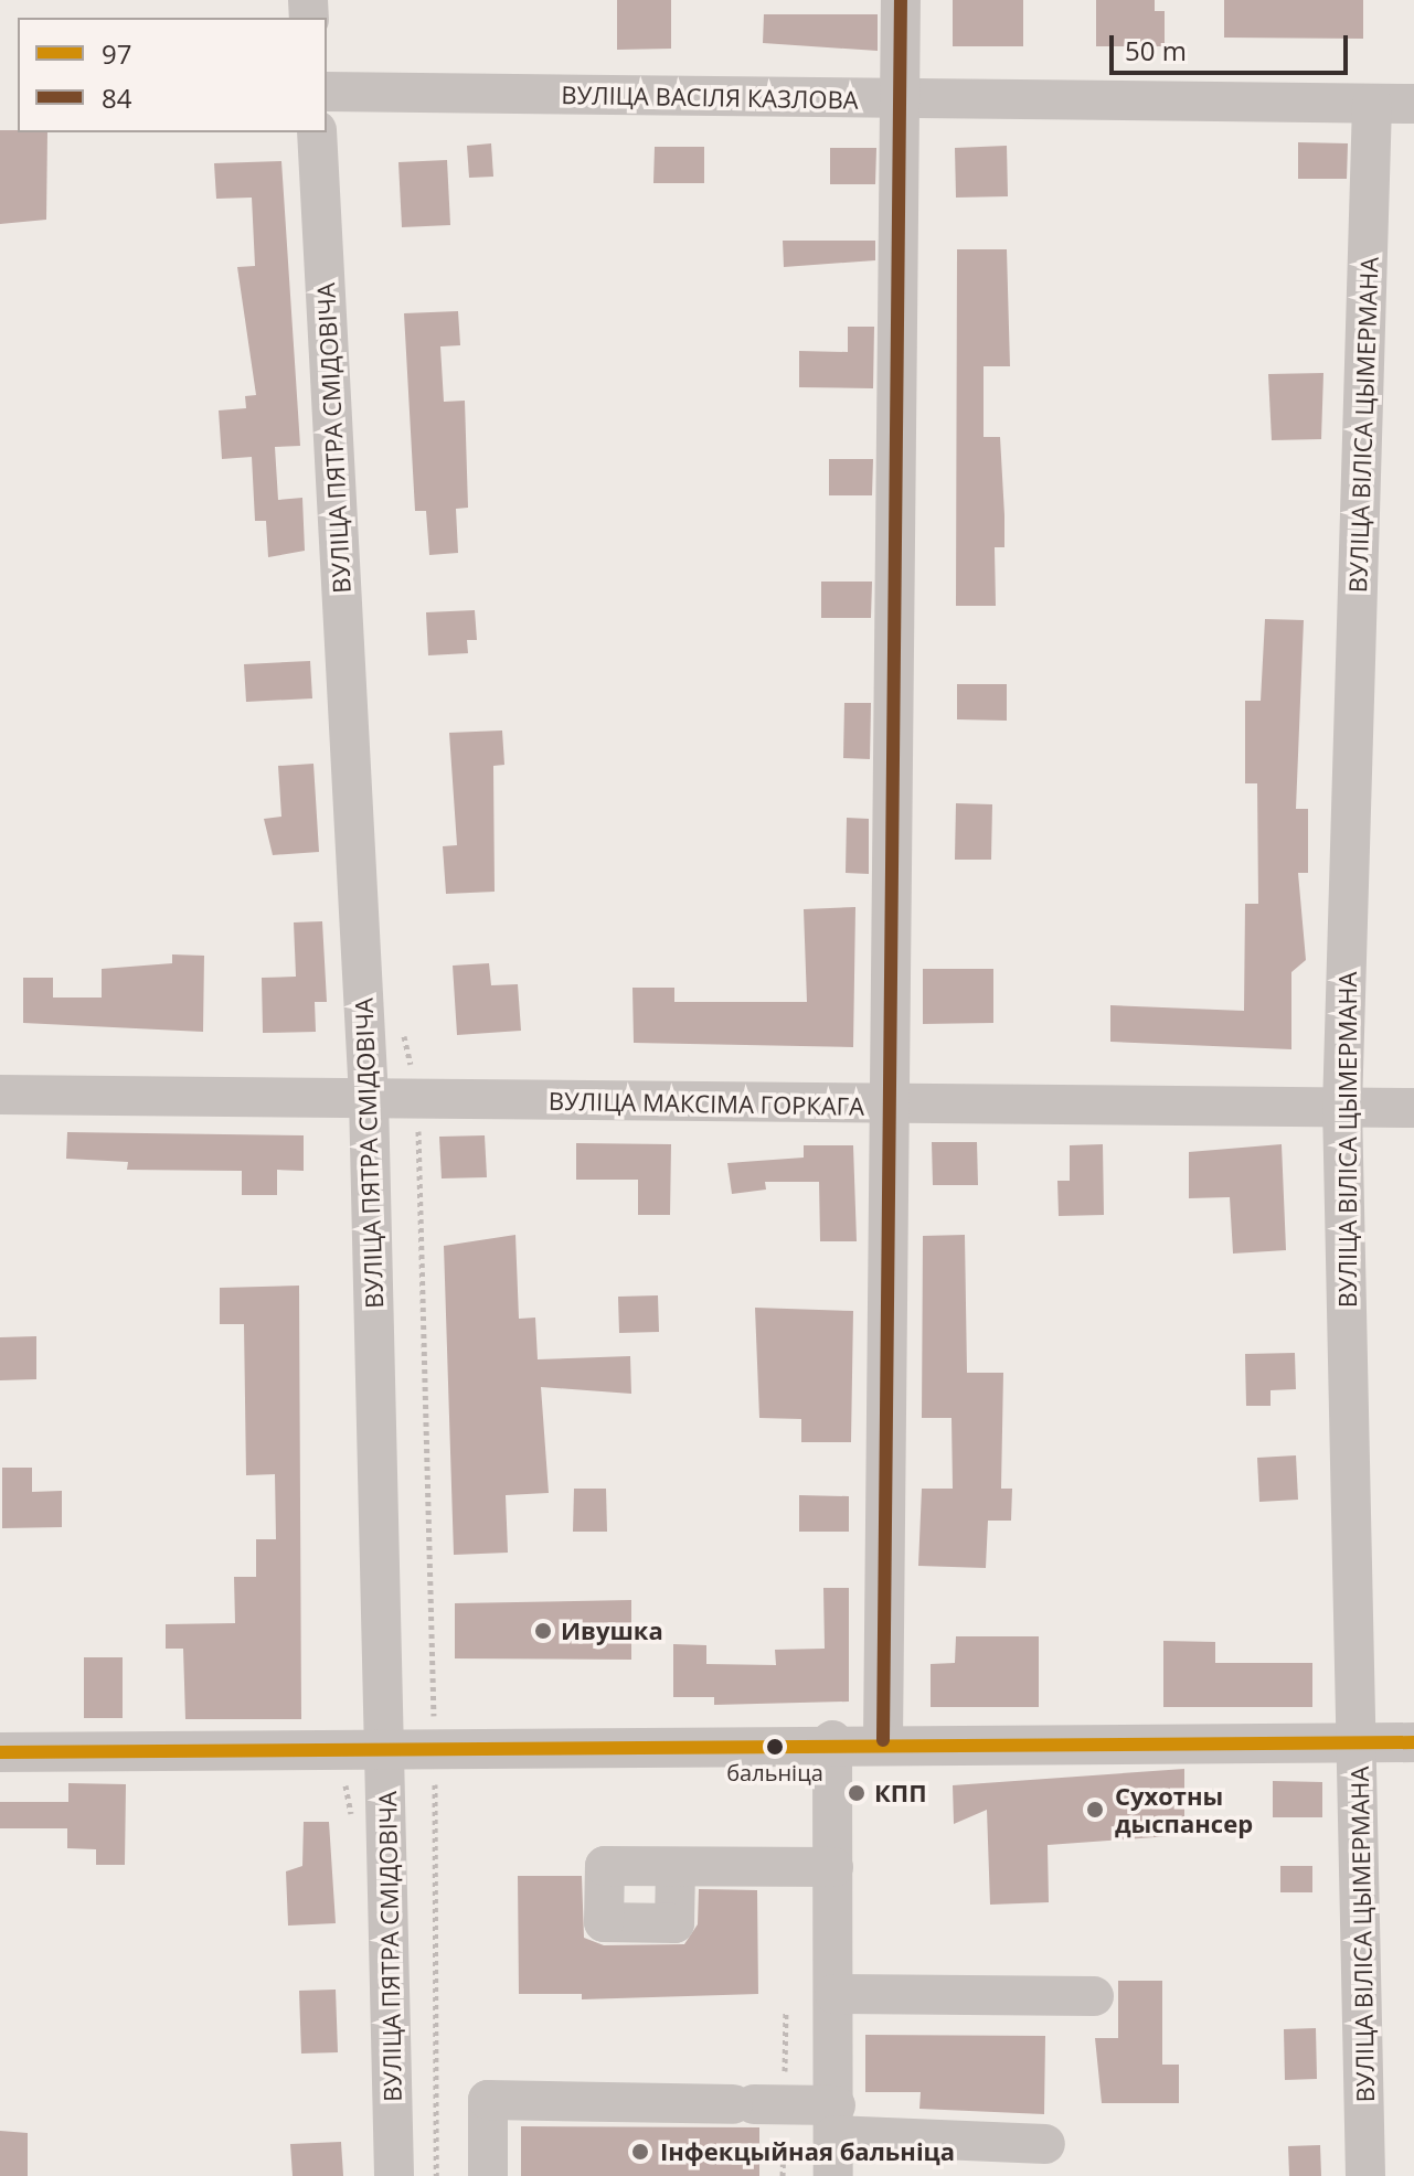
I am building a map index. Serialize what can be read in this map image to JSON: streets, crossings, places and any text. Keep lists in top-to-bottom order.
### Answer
{
  "streets": {
    "street": [
      "ВУЛІЦА ВАСІЛЯ КАЗЛОВА",
      "ВУЛІЦА ВІЛІСА ЦЫМЕРМАНА",
      "ВУЛІЦА ПЯТРА СМІДОВІЧА",
      "ВУЛІЦА МАКСІМА ГОРКАГА"
    ]
  },
  "crossings": [
    ["ВУЛІЦА ВАСІЛЯ КАЗЛОВА", "ВУЛІЦА ВІЛІСА ЦЫМЕРМАНА"],
    ["ВУЛІЦА ВІЛІСА ЦЫМЕРМАНА", "ВУЛІЦА МАКСІМА ГОРКАГА"],
    ["ВУЛІЦА ПЯТРА СМІДОВІЧА", "ВУЛІЦА МАКСІМА ГОРКАГА"]
  ],
  "places": [
    "Ивушка",
    "бальніца",
    "КПП",
    "Сухотны дыспансер",
    "Інфекцыйная бальніца"
  ],
  "lines": ["transit line 84", "transit line 97"],
  "legend": ["97", "84"],
  "scale_bar": "50 m"
}
